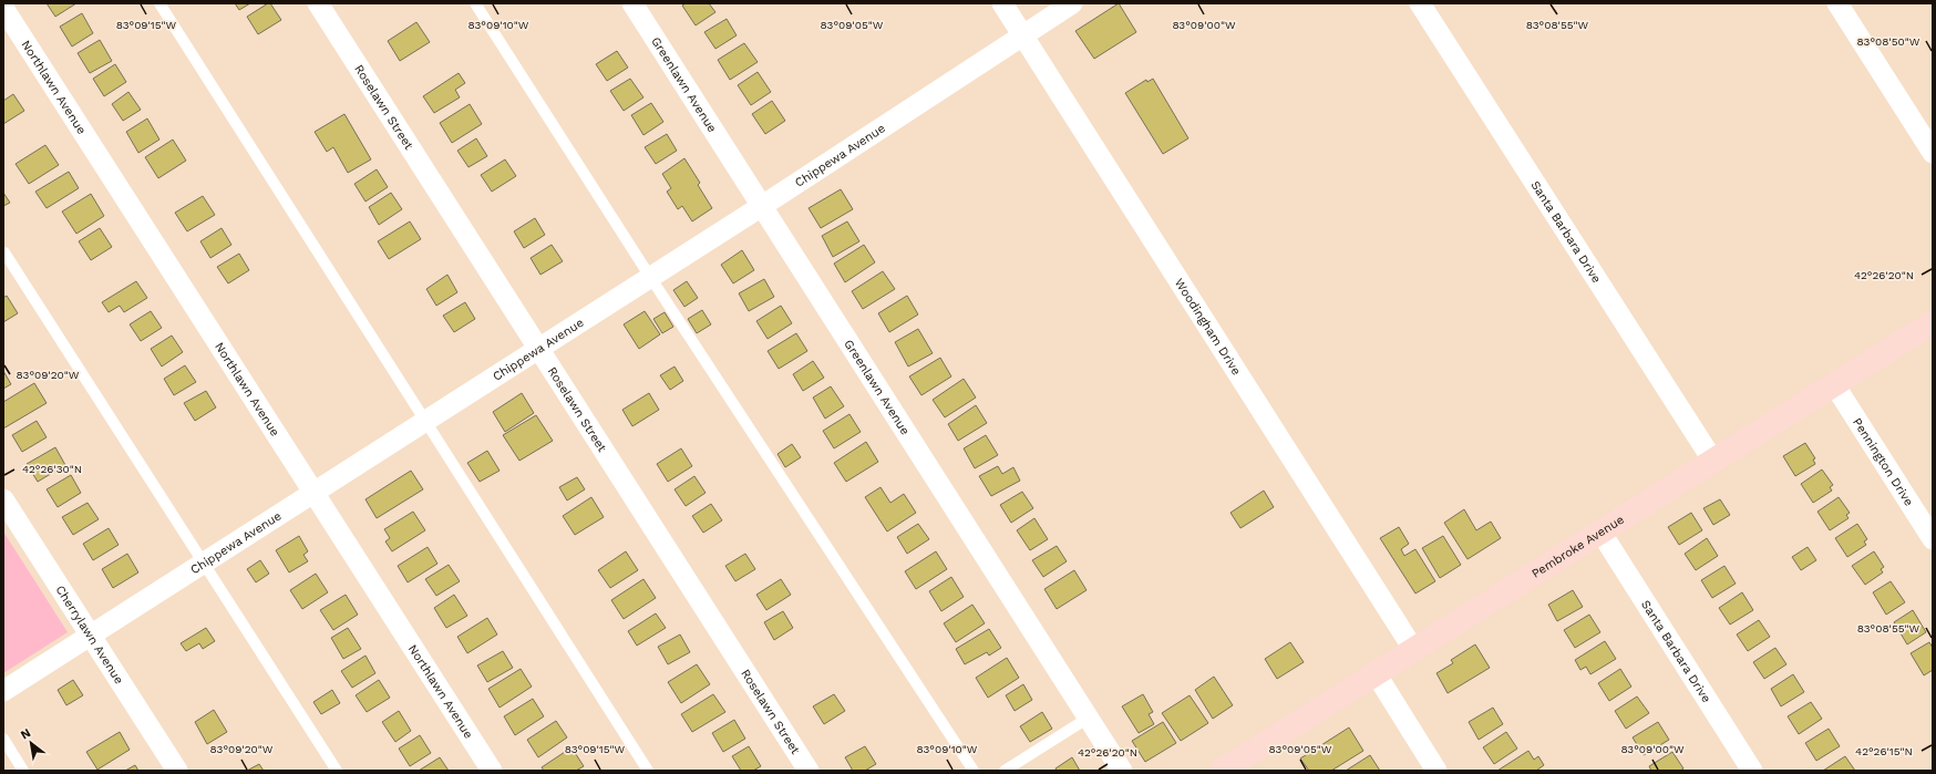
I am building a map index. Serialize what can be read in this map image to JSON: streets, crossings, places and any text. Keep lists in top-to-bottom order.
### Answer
{
  "streets": {
    "street": [
      "Greenlawn Avenue",
      "Northlawn Avenue",
      "Roselawn Street",
      "Chippewa Avenue",
      "Santa Barbara Drive",
      "Woodingham Drive",
      "Pennington Drive",
      "Pembroke Avenue",
      "Cherrylawn Avenue"
    ]
  },
  "crossings": [
    ["Greenlawn Avenue", "Chippewa Avenue"],
    ["Northlawn Avenue", "Chippewa Avenue"],
    ["Roselawn Street", "Chippewa Avenue"],
    ["Chippewa Avenue", "Woodingham Drive"],
    ["Chippewa Avenue", "Cherrylawn Avenue"],
    ["Santa Barbara Drive", "Pembroke Avenue"],
    ["Woodingham Drive", "Pembroke Avenue"],
    ["Pennington Drive", "Pembroke Avenue"]
  ],
  "north": "top left",
  "coordinates": [
    "83°09'15\"W",
    "83°09'10\"W",
    "83°09'05\"W",
    "83°09'00\"W",
    "83°08'55\"W",
    "83°08'50\"W",
    "42°26'20\"N",
    "83°09'20\"W",
    "42°26'30\"N",
    "42°26'15\"N"
  ]
}
